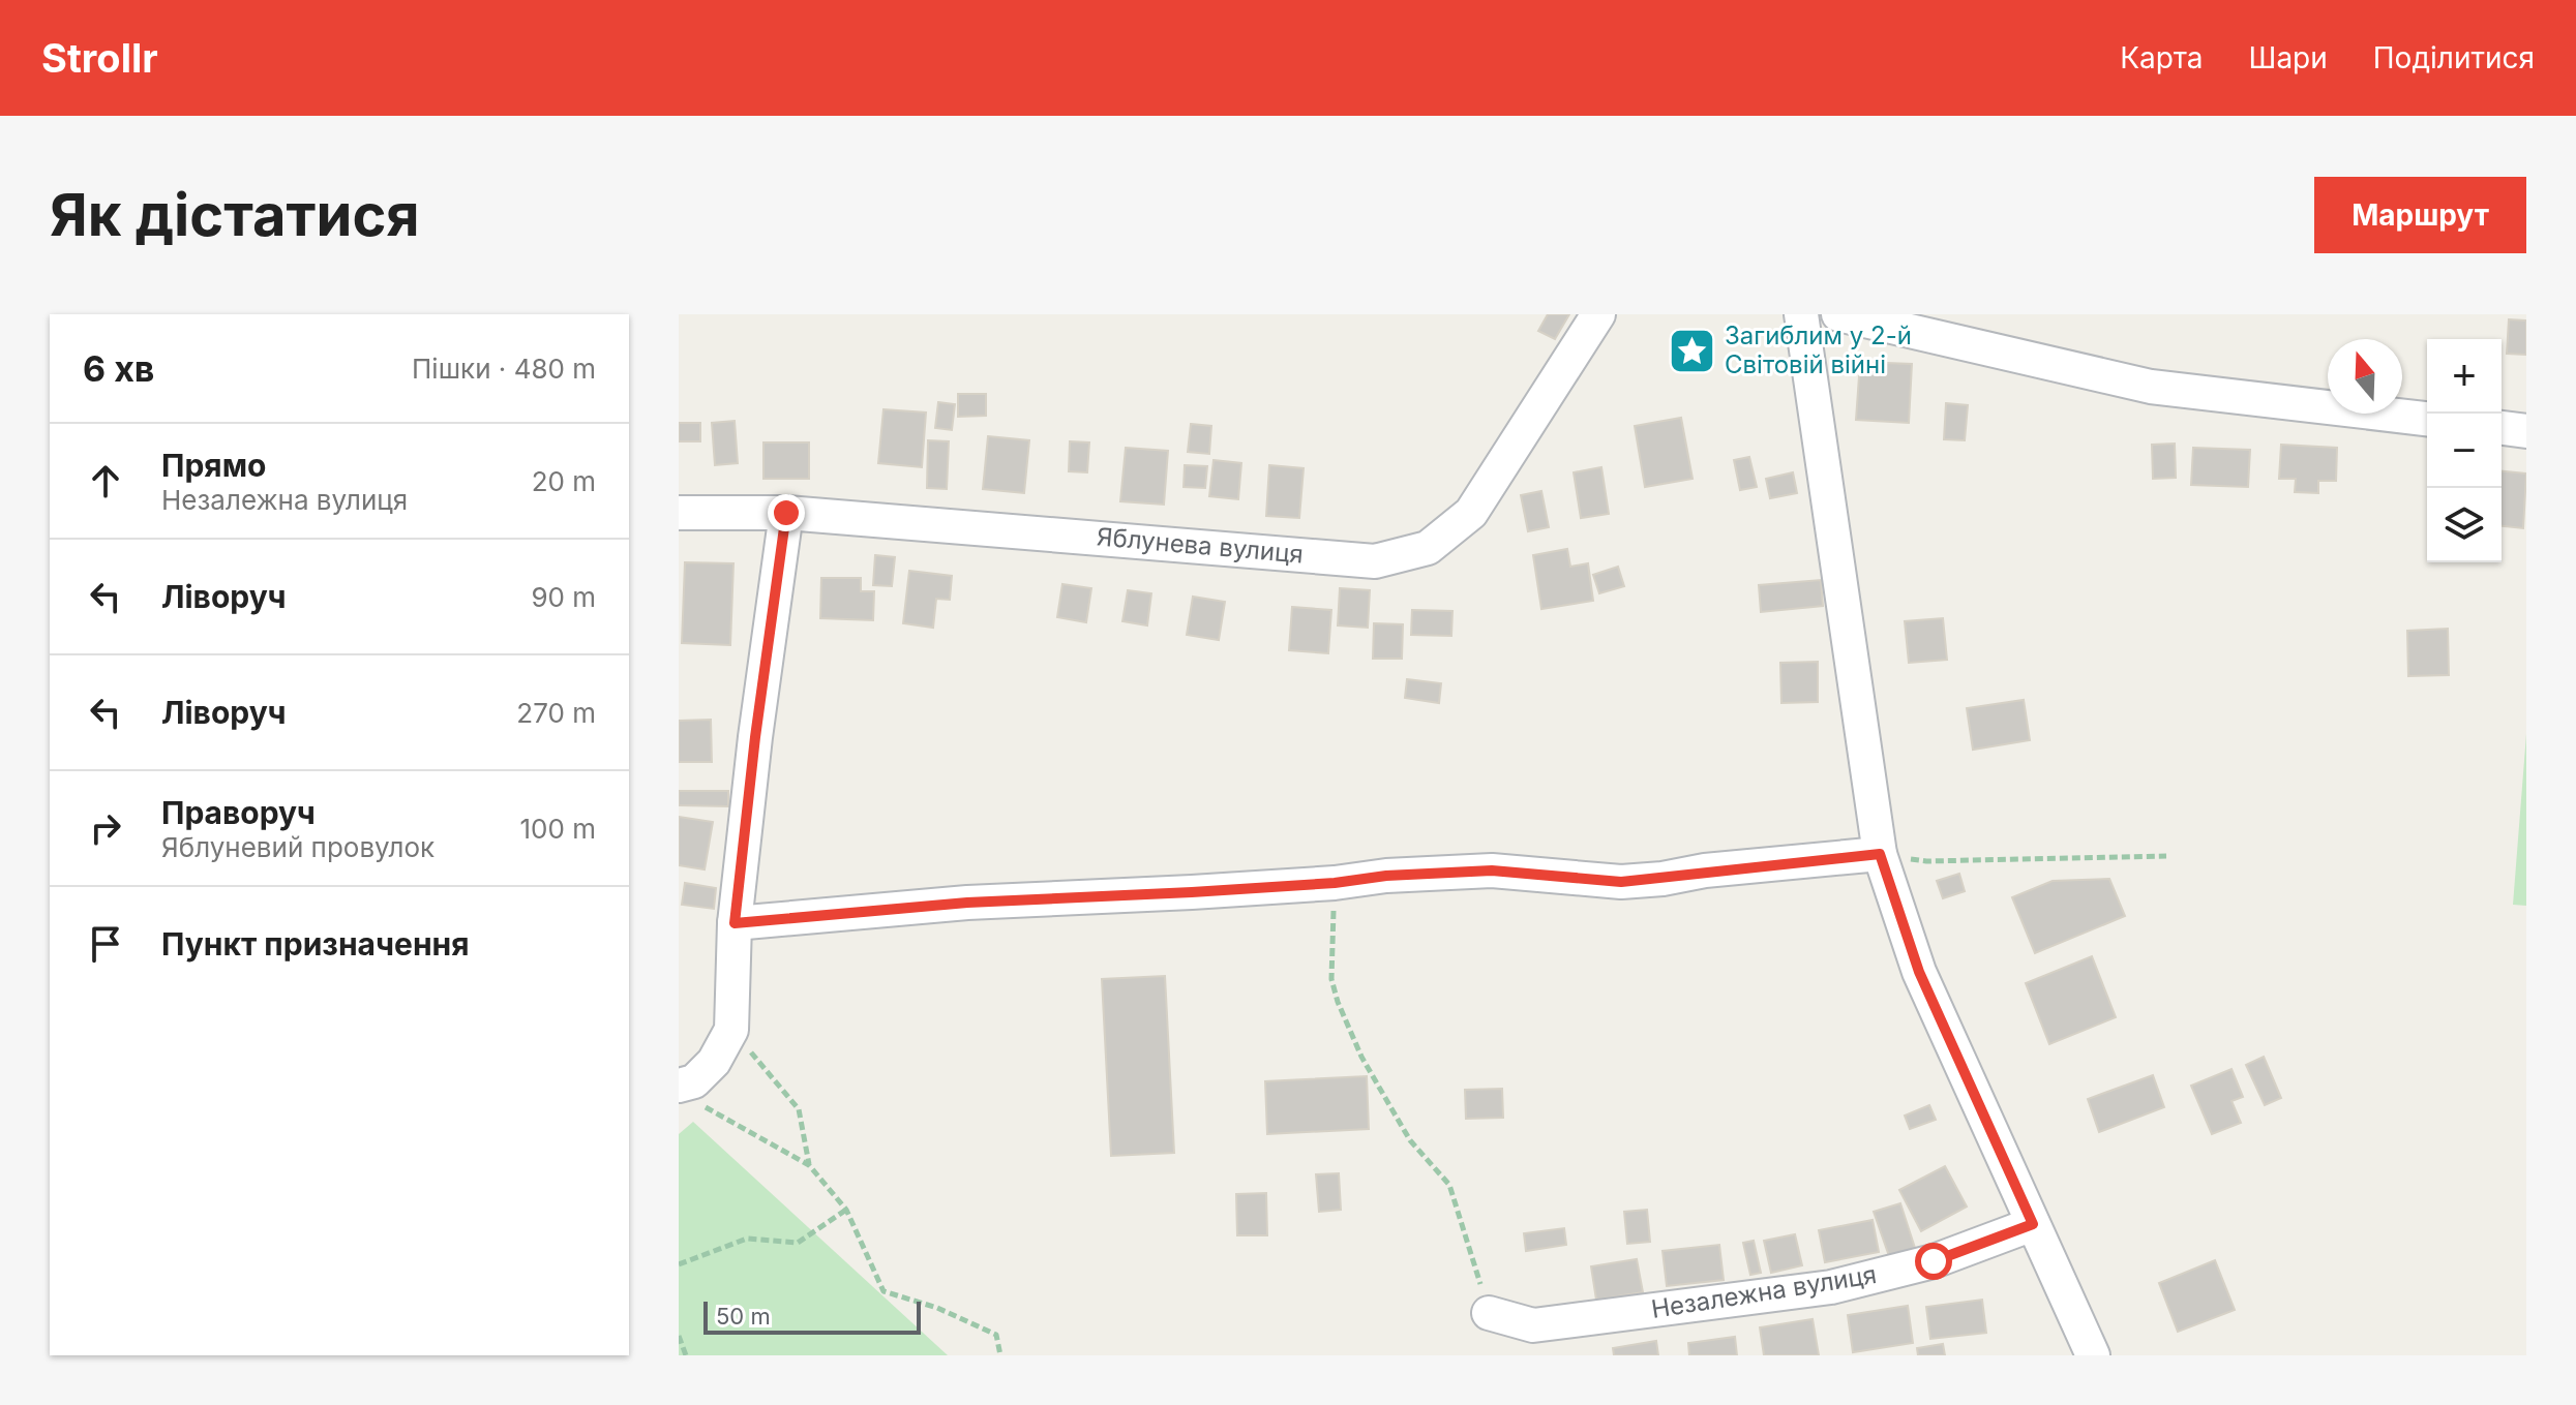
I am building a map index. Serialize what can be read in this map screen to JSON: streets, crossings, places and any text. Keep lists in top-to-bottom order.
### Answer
{
  "streets": {
    "street": ["Яблунева вулиця", "Незалежна вулиця"]
  },
  "places": {
    "place": ["Загиблим у 2-й Світовій війні"]
  },
  "scale_bar": "50 m",
  "north": "top",
  "page": {
    "header": "Strollr",
    "nav": ["Карта", "Шари", "Поділитися"],
    "buttons": "Маршрут",
    "title": "Як дістатися",
    "heading": ["6 хв", "Пішки · 480 m"],
    "map_buttons": ["+", "−"],
    "list": [
      ["Прямо", "Незалежна вулиця", "20 m"],
      ["Ліворуч", "90 m"],
      ["Ліворуч", "270 m"],
      ["Праворуч", "Яблуневий провулок", "100 m"],
      "Пункт призначення"
    ],
    "scale": "50 m"
  }
}
